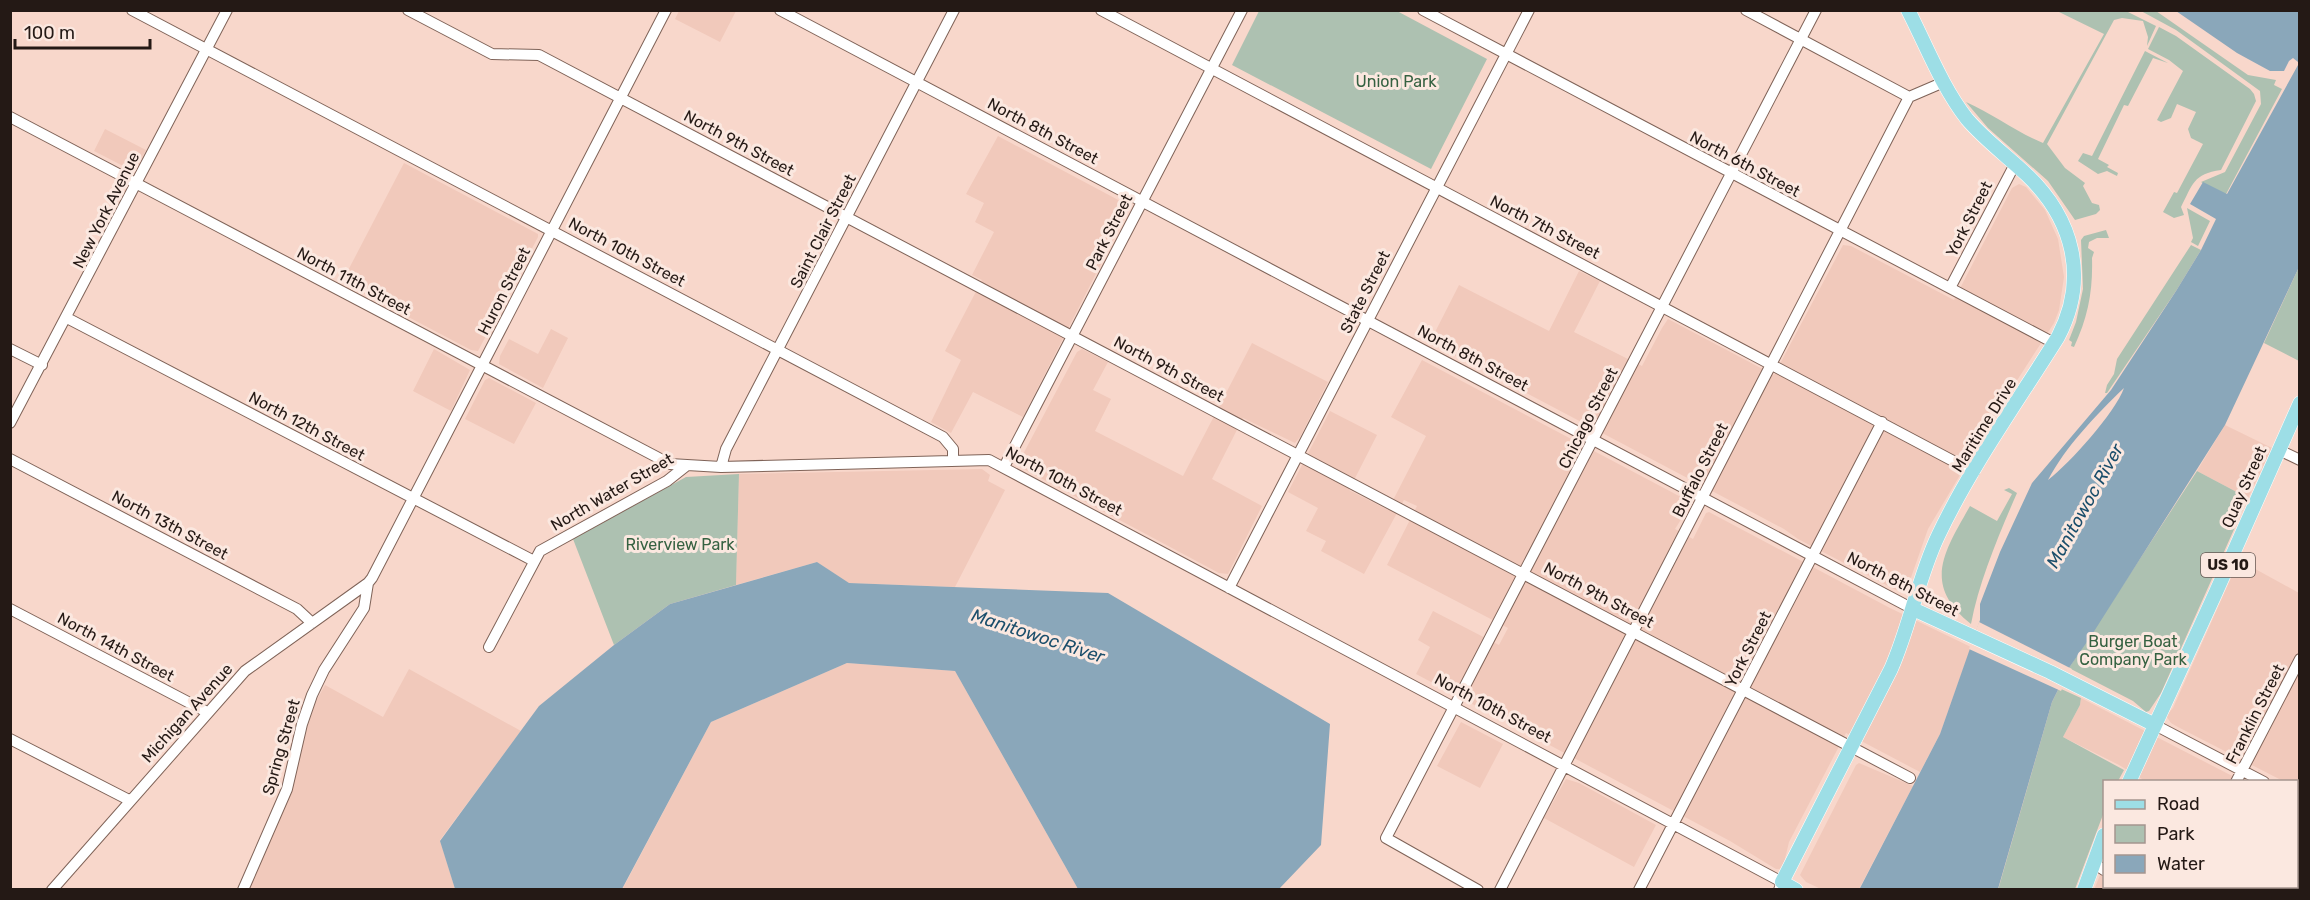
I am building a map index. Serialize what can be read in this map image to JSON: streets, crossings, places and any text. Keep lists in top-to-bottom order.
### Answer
{
  "streets": {
    "main road": [
      "North 8th Street",
      "North 10th Street",
      "Maritime Drive",
      "Quay Street",
      "US 10"
    ],
    "street": [
      "North 9th Street",
      "North 6th Street",
      "New York Avenue",
      "York Street",
      "North 7th Street",
      "Saint Clair Street",
      "Park Street",
      "North 11th Street",
      "Huron Street",
      "State Street",
      "Chicago Street",
      "North 12th Street",
      "Buffalo Street",
      "North Water Street",
      "North 13th Street",
      "North 14th Street",
      "Michigan Avenue",
      "Franklin Street",
      "Spring Street"
    ]
  },
  "crossings": [
    ["North 8th Street", "York Street"],
    ["North 8th Street", "Saint Clair Street"],
    ["North 8th Street", "Park Street"],
    ["North 8th Street", "State Street"],
    ["North 8th Street", "Chicago Street"],
    ["North 8th Street", "Maritime Drive"],
    ["North 8th Street", "Buffalo Street"],
    ["North 8th Street", "Quay Street"],
    ["North 9th Street", "York Street"],
    ["North 9th Street", "Saint Clair Street"],
    ["North 9th Street", "Park Street"],
    ["North 9th Street", "Huron Street"],
    ["North 9th Street", "State Street"],
    ["North 9th Street", "Chicago Street"],
    ["North 9th Street", "Maritime Drive"],
    ["North 9th Street", "Buffalo Street"],
    ["North 6th Street", "York Street"],
    ["North 6th Street", "State Street"],
    ["North 6th Street", "Chicago Street"],
    ["North 6th Street", "Maritime Drive"],
    ["North 6th Street", "Buffalo Street"],
    ["New York Avenue", "North 10th Street"],
    ["New York Avenue", "North 11th Street"],
    ["New York Avenue", "North 12th Street"],
    ["York Street", "North 7th Street"],
    ["York Street", "North 10th Street"],
    ["York Street", "Maritime Drive"],
    ["North 7th Street", "Park Street"],
    ["North 7th Street", "State Street"],
    ["North 7th Street", "Chicago Street"],
    ["North 7th Street", "Maritime Drive"],
    ["North 7th Street", "Buffalo Street"],
    ["Saint Clair Street", "North 10th Street"],
    ["Saint Clair Street", "North Water Street"],
    ["Park Street", "North 10th Street"],
    ["North 10th Street", "Huron Street"],
    ["North 10th Street", "State Street"],
    ["North 10th Street", "Chicago Street"],
    ["North 10th Street", "Maritime Drive"],
    ["North 10th Street", "Buffalo Street"],
    ["North 10th Street", "North Water Street"],
    ["North 11th Street", "Huron Street"],
    ["North 11th Street", "North Water Street"],
    ["Huron Street", "North 12th Street"],
    ["Huron Street", "Michigan Avenue"],
    ["Huron Street", "Spring Street"],
    ["North 12th Street", "North Water Street"],
    ["North 13th Street", "Michigan Avenue"],
    ["North 14th Street", "Michigan Avenue"],
    ["Michigan Avenue", "Spring Street"]
  ],
  "water": ["Manitowoc River"],
  "parks": ["Union Park", "Riverview Park", "Burger Boat Company Park"],
  "legend": ["Road", "Park", "Water"],
  "scale_bar": "100 m"
}
